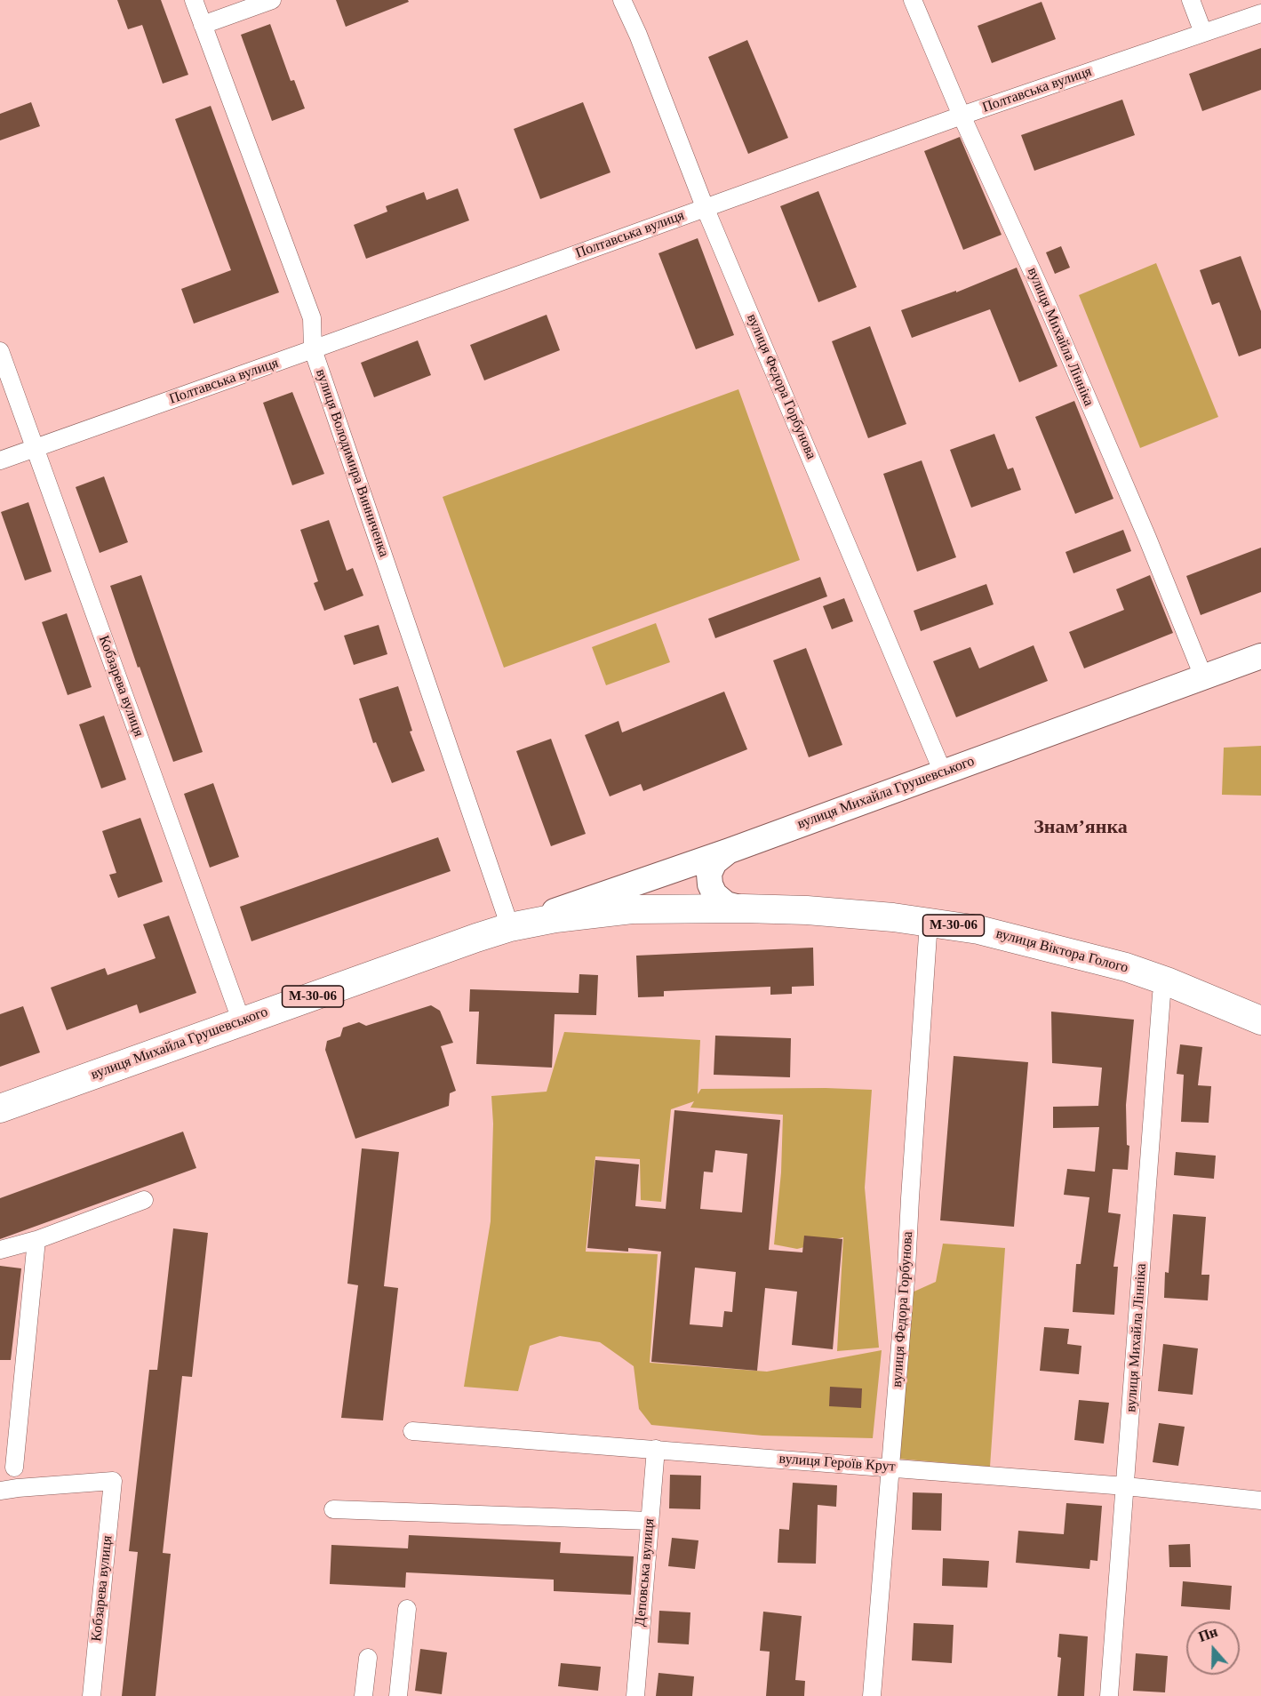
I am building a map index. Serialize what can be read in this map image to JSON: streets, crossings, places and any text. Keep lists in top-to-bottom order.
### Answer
{
  "streets": {
    "main road": ["вулиця Михайла Грушевського", "М-30-06", "вулиця Віктора Голого"],
    "street": [
      "Полтавська вулиця",
      "вулиця Михайла Лінніка",
      "вулиця Федора Горбунова",
      "вулиця Володимира Винниченка",
      "Кобзарева вулиця",
      "вулиця Героїв Крут",
      "Деповська вулиця"
    ]
  },
  "crossings": [
    ["Полтавська вулиця", "вулиця Михайла Лінніка"],
    ["Полтавська вулиця", "вулиця Федора Горбунова"],
    ["Полтавська вулиця", "вулиця Володимира Винниченка"],
    ["Полтавська вулиця", "Кобзарева вулиця"],
    ["вулиця Михайла Лінніка", "вулиця Михайла Грушевського"],
    ["вулиця Михайла Лінніка", "вулиця Віктора Голого"],
    ["вулиця Михайла Лінніка", "вулиця Героїв Крут"],
    ["вулиця Федора Горбунова", "вулиця Михайла Грушевського"],
    ["вулиця Федора Горбунова", "вулиця Віктора Голого"],
    ["вулиця Федора Горбунова", "вулиця Героїв Крут"],
    ["вулиця Володимира Винниченка", "вулиця Михайла Грушевського"],
    ["Кобзарева вулиця", "вулиця Михайла Грушевського"],
    ["вулиця Михайла Грушевського", "вулиця Віктора Голого"],
    ["вулиця Героїв Крут", "Деповська вулиця"]
  ],
  "districts": ["Знам’янка"],
  "north": "top"
}
